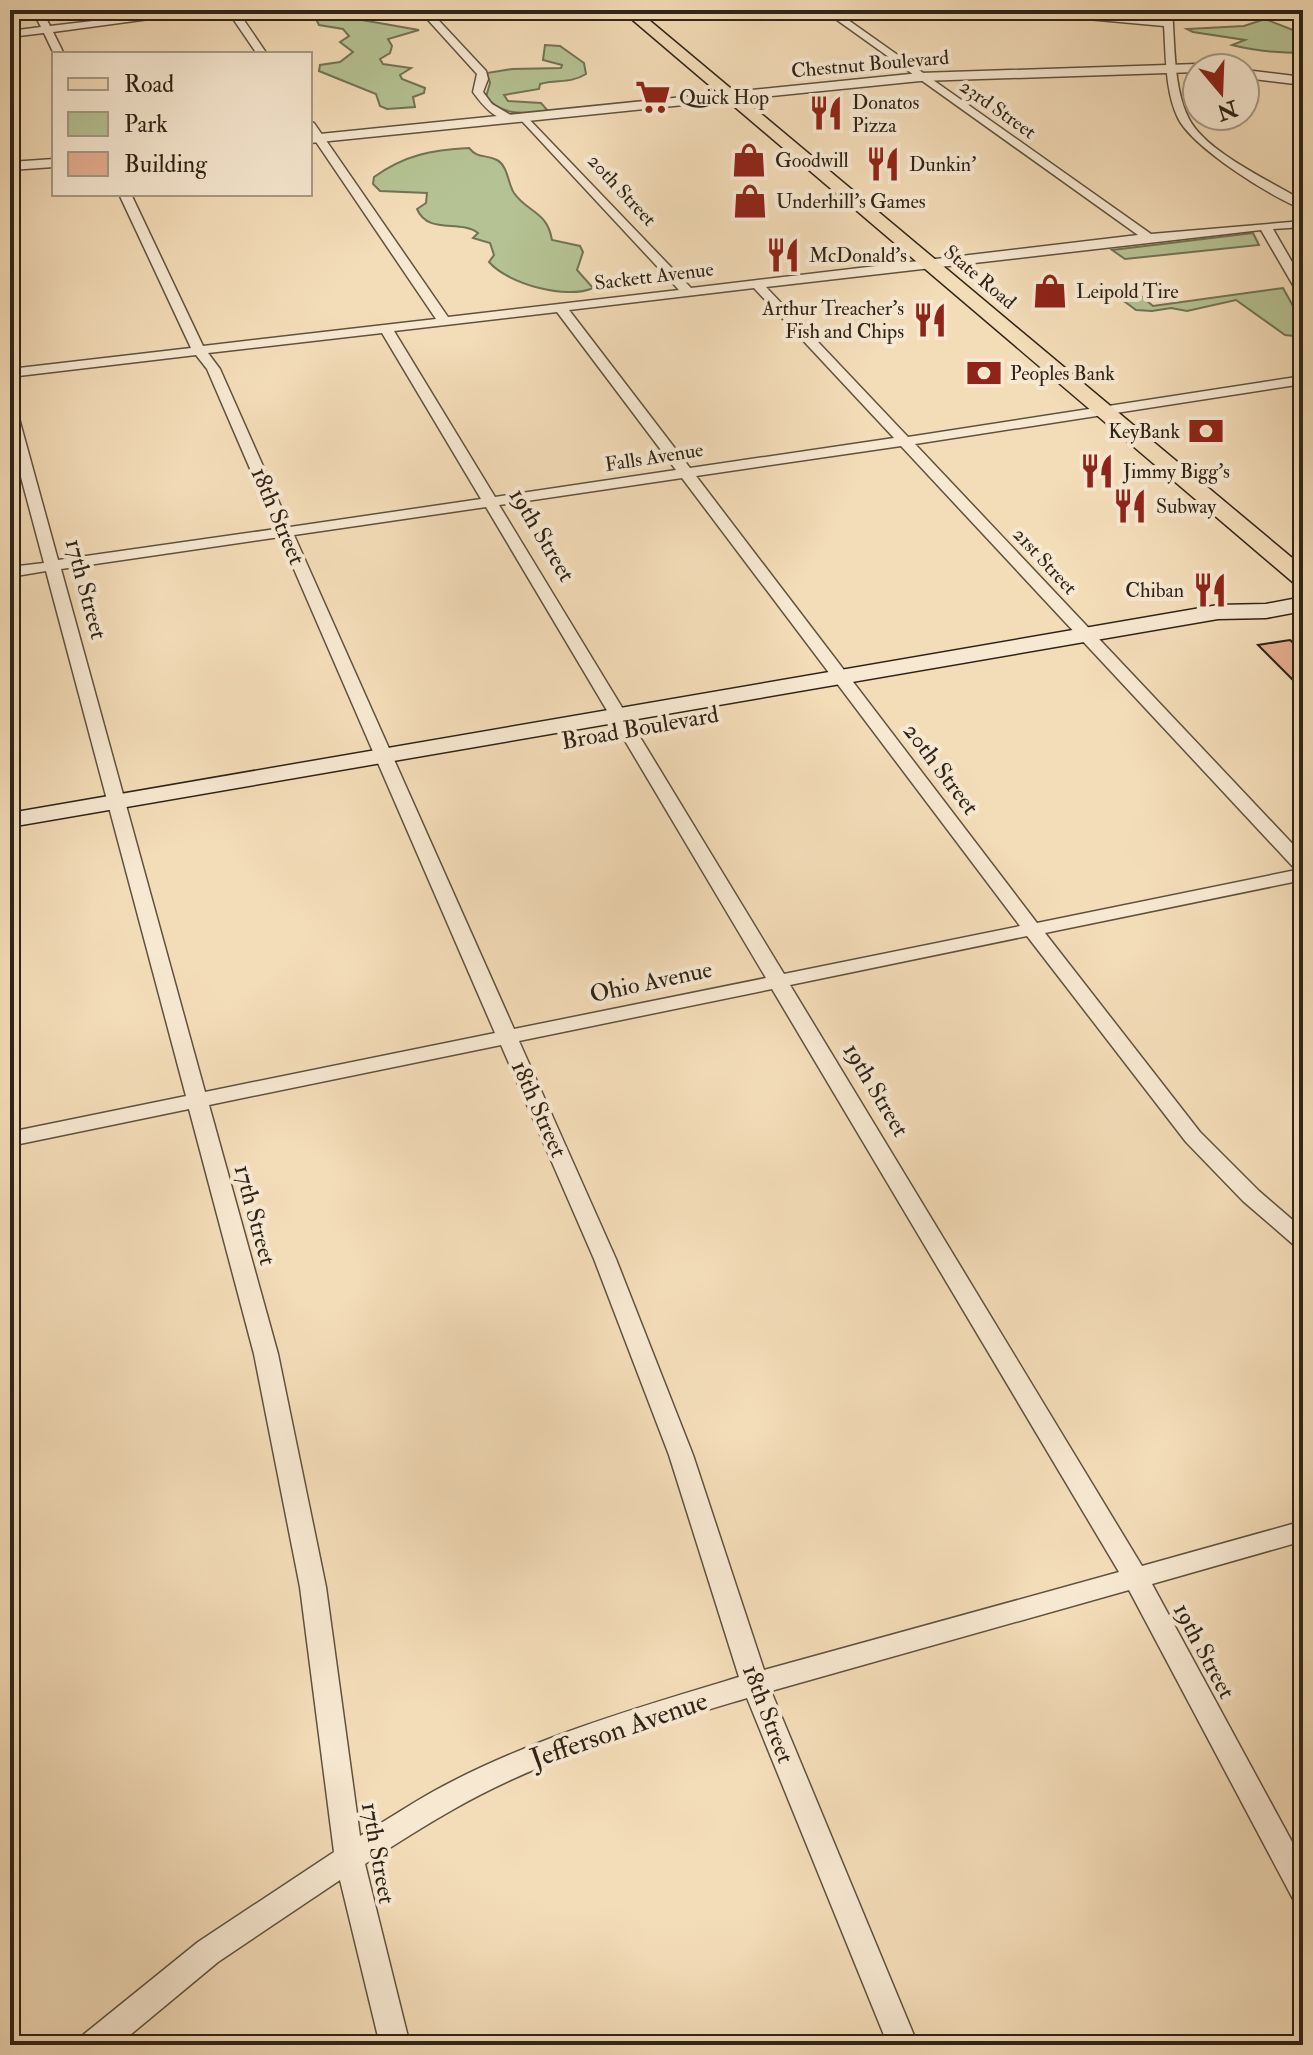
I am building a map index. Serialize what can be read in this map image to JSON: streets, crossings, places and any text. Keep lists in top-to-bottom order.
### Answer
{
  "streets": {
    "main road": ["State Road", "Broad Boulevard"],
    "street": [
      "Chestnut Boulevard",
      "23rd Street",
      "20th Street",
      "Sackett Avenue",
      "Falls Avenue",
      "18th Street",
      "19th Street",
      "21st Street",
      "17th Street",
      "Ohio Avenue",
      "Jefferson Avenue"
    ]
  },
  "crossings": [
    ["Chestnut Boulevard", "23rd Street"],
    ["Chestnut Boulevard", "20th Street"],
    ["Chestnut Boulevard", "State Road"],
    ["23rd Street", "Sackett Avenue"],
    ["20th Street", "Sackett Avenue"],
    ["20th Street", "Falls Avenue"],
    ["20th Street", "Broad Boulevard"],
    ["20th Street", "Ohio Avenue"],
    ["Sackett Avenue", "State Road"],
    ["Sackett Avenue", "18th Street"],
    ["Sackett Avenue", "19th Street"],
    ["Sackett Avenue", "21st Street"],
    ["State Road", "Falls Avenue"],
    ["Falls Avenue", "18th Street"],
    ["Falls Avenue", "19th Street"],
    ["Falls Avenue", "21st Street"],
    ["Falls Avenue", "17th Street"],
    ["18th Street", "Broad Boulevard"],
    ["18th Street", "Ohio Avenue"],
    ["18th Street", "Jefferson Avenue"],
    ["19th Street", "Broad Boulevard"],
    ["19th Street", "Ohio Avenue"],
    ["19th Street", "Jefferson Avenue"],
    ["21st Street", "Broad Boulevard"],
    ["17th Street", "Broad Boulevard"],
    ["17th Street", "Ohio Avenue"],
    ["17th Street", "Jefferson Avenue"]
  ],
  "places": {
    "supermarket": ["Quick Hop"],
    "restaurant": [
      "Donatos Pizza",
      "Dunkin'",
      "McDonald's",
      "Arthur Treacher's Fish and Chips",
      "Jimmy Bigg's",
      "Subway",
      "Chiban"
    ],
    "shop": ["Goodwill", "Underhill's Games", "Leipold Tire"],
    "bank": ["Peoples Bank", "KeyBank"]
  },
  "legend": ["Road", "Park", "Building"],
  "north": "bottom"
}
